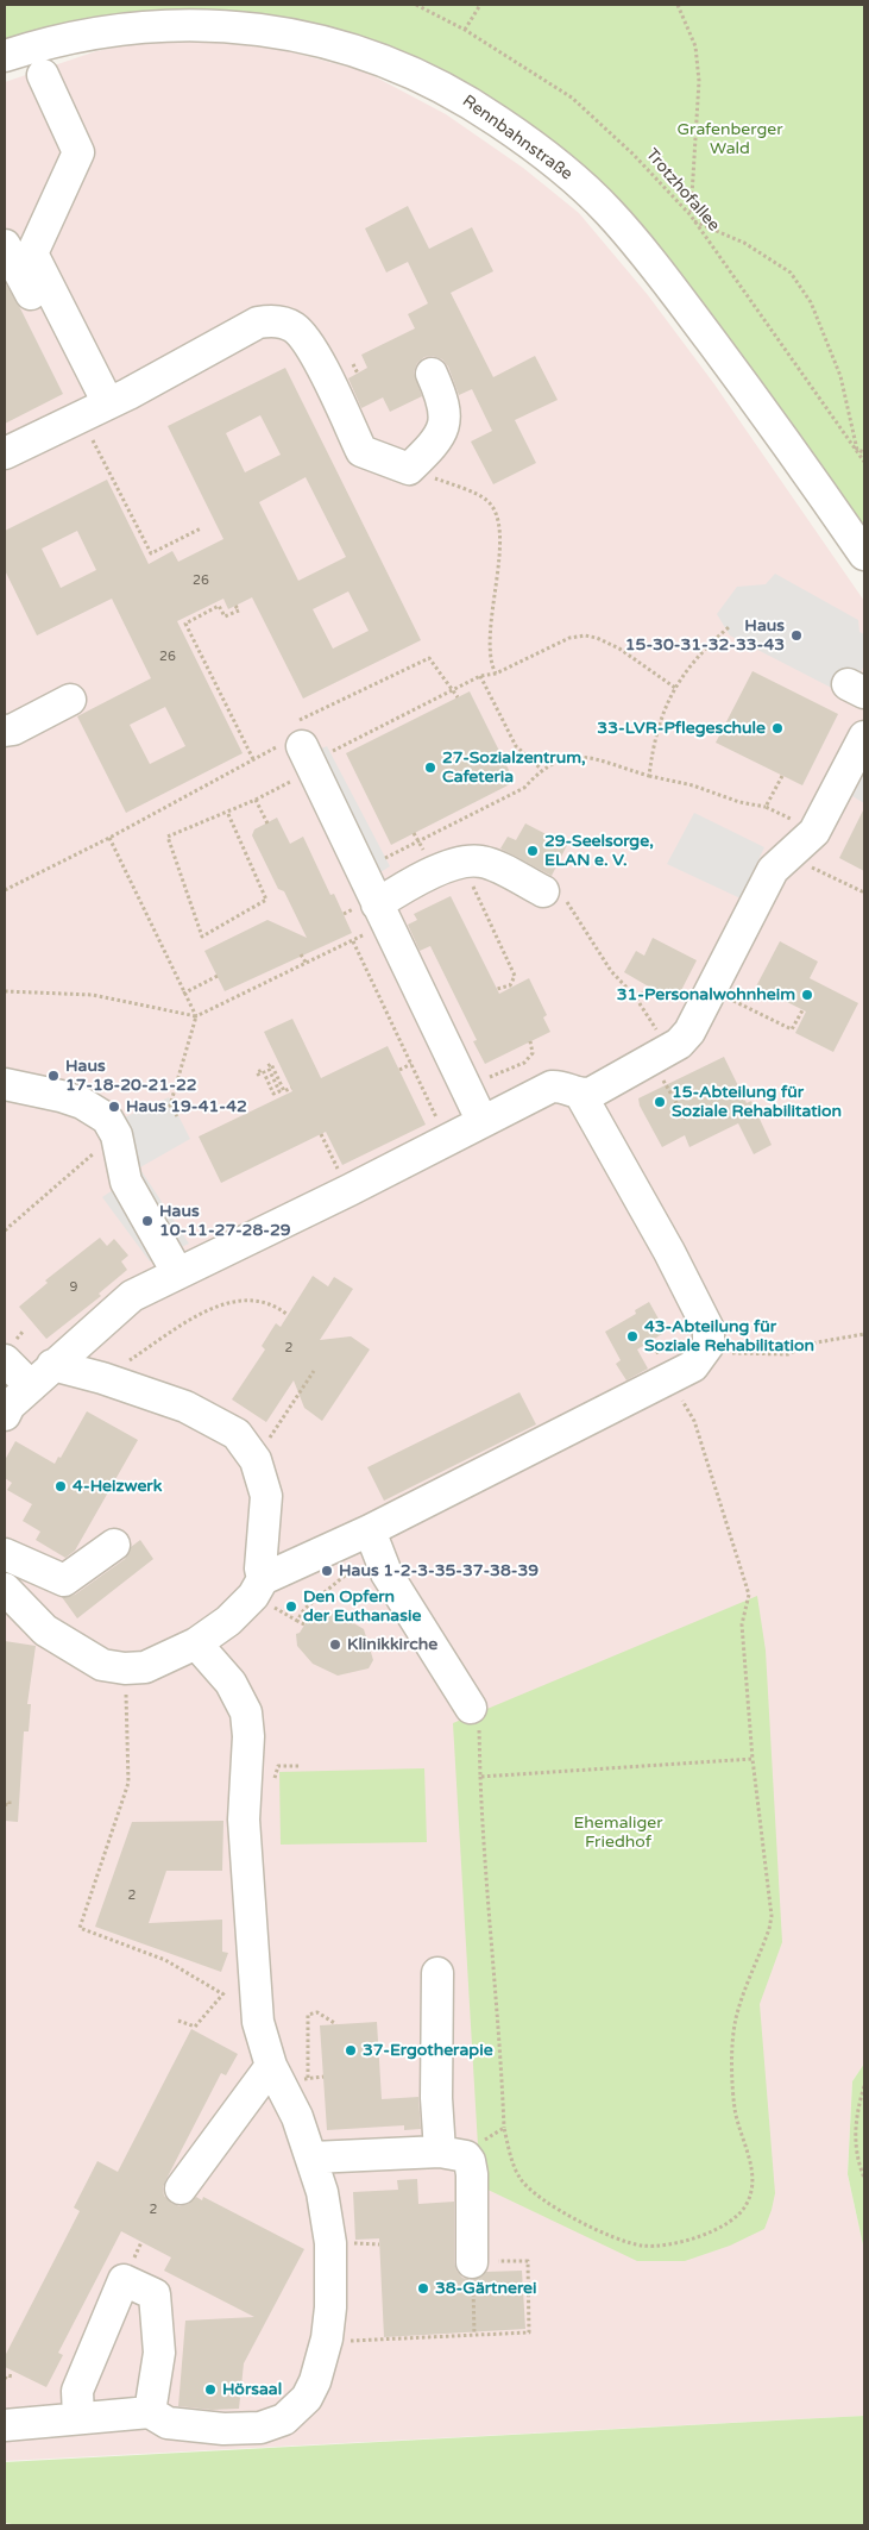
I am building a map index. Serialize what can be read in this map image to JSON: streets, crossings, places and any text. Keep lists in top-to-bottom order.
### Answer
{
  "streets": {
    "street": ["Rennbahnstraße"],
    "path": ["Trotzhofallee"]
  },
  "parks": ["Grafenberger Wald", "Ehemaliger Friedhof"],
  "places": [
    "Haus 15-30-31-32-33-43",
    "33-LVR-Pflegeschule",
    "27-Sozialzentrum, Cafeteria",
    "29-Seelsorge, ELAN e. V.",
    "31-Personalwohnheim",
    "Haus 17-18-20-21-22",
    "15-Abteilung für Soziale Rehabilitation",
    "Haus 19-41-42",
    "Haus 10-11-27-28-29",
    "43-Abteilung für Soziale Rehabilitation",
    "4-Heizwerk",
    "Haus 1-2-3-35-37-38-39",
    "Den Opfern der Euthanasie",
    "Klinikkirche",
    "37-Ergotherapie",
    "38-Gärtnerei",
    "Hörsaal"
  ],
  "house_numbers": [
    "26",
    "26",
    "9",
    "2",
    "2",
    "2"
  ]
}
